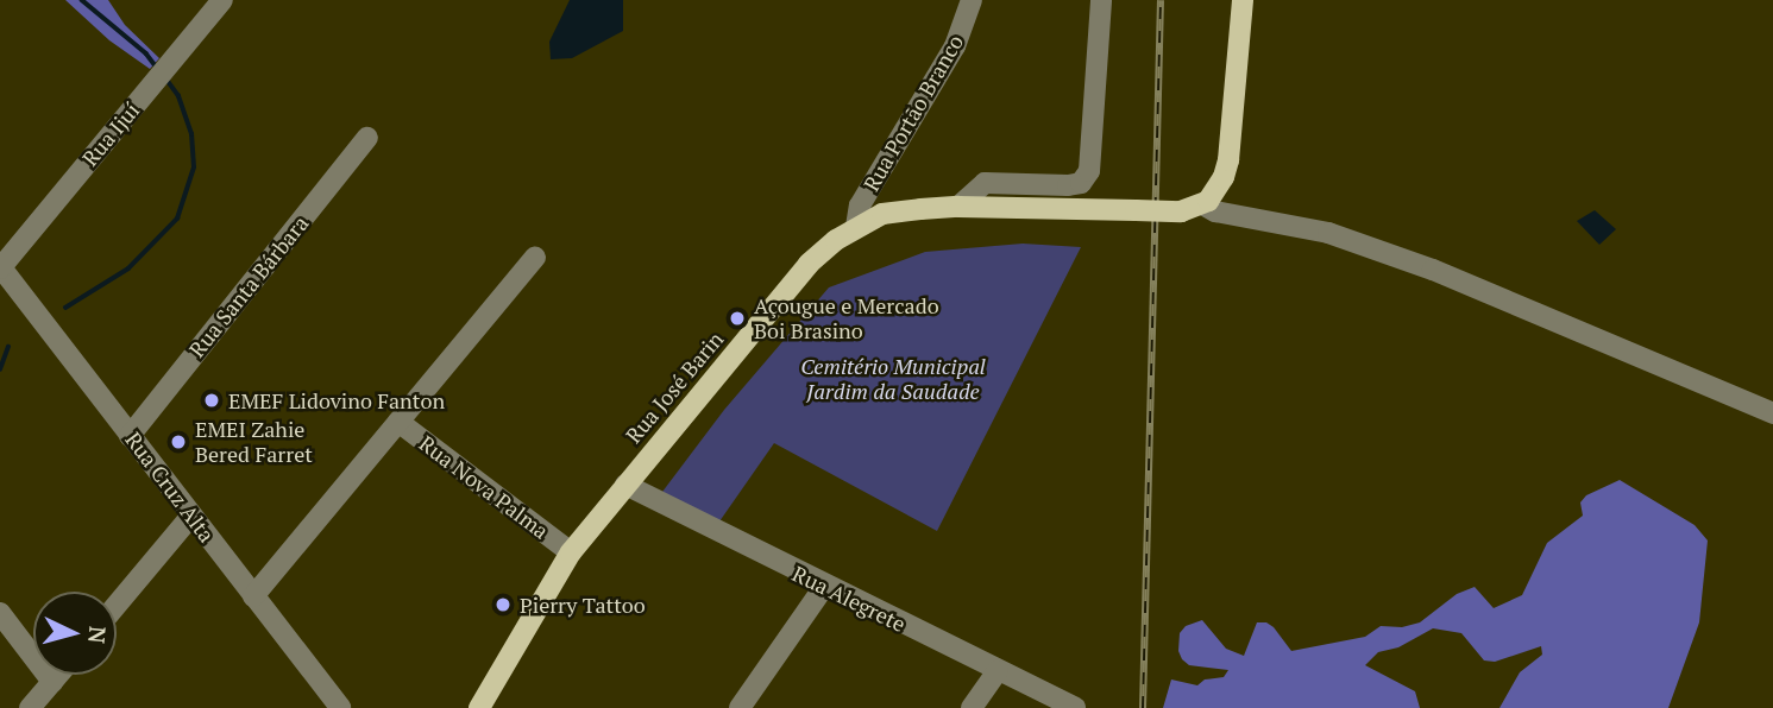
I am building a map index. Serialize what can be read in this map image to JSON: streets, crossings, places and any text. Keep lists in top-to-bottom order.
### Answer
{
  "streets": {
    "main road": ["Rua José Barin"],
    "street": [
      "Rua Portão Branco",
      "Rua Ijuí",
      "Rua Santa Bárbara",
      "Rua Cruz Alta",
      "Rua Nova Palma",
      "Rua Alegrete"
    ]
  },
  "crossings": [
    ["Rua Portão Branco", "Rua José Barin"],
    ["Rua Ijuí", "Rua Cruz Alta"],
    ["Rua Santa Bárbara", "Rua Cruz Alta"],
    ["Rua José Barin", "Rua Nova Palma"],
    ["Rua José Barin", "Rua Alegrete"]
  ],
  "parks": ["Cemitério Municipal Jardim da Saudade"],
  "places": [
    "Açougue e Mercado Boi Brasino",
    "EMEF Lidovino Fanton",
    "EMEI Zahie Bered Farret",
    "Pierry Tattoo"
  ],
  "north": "right"
}
